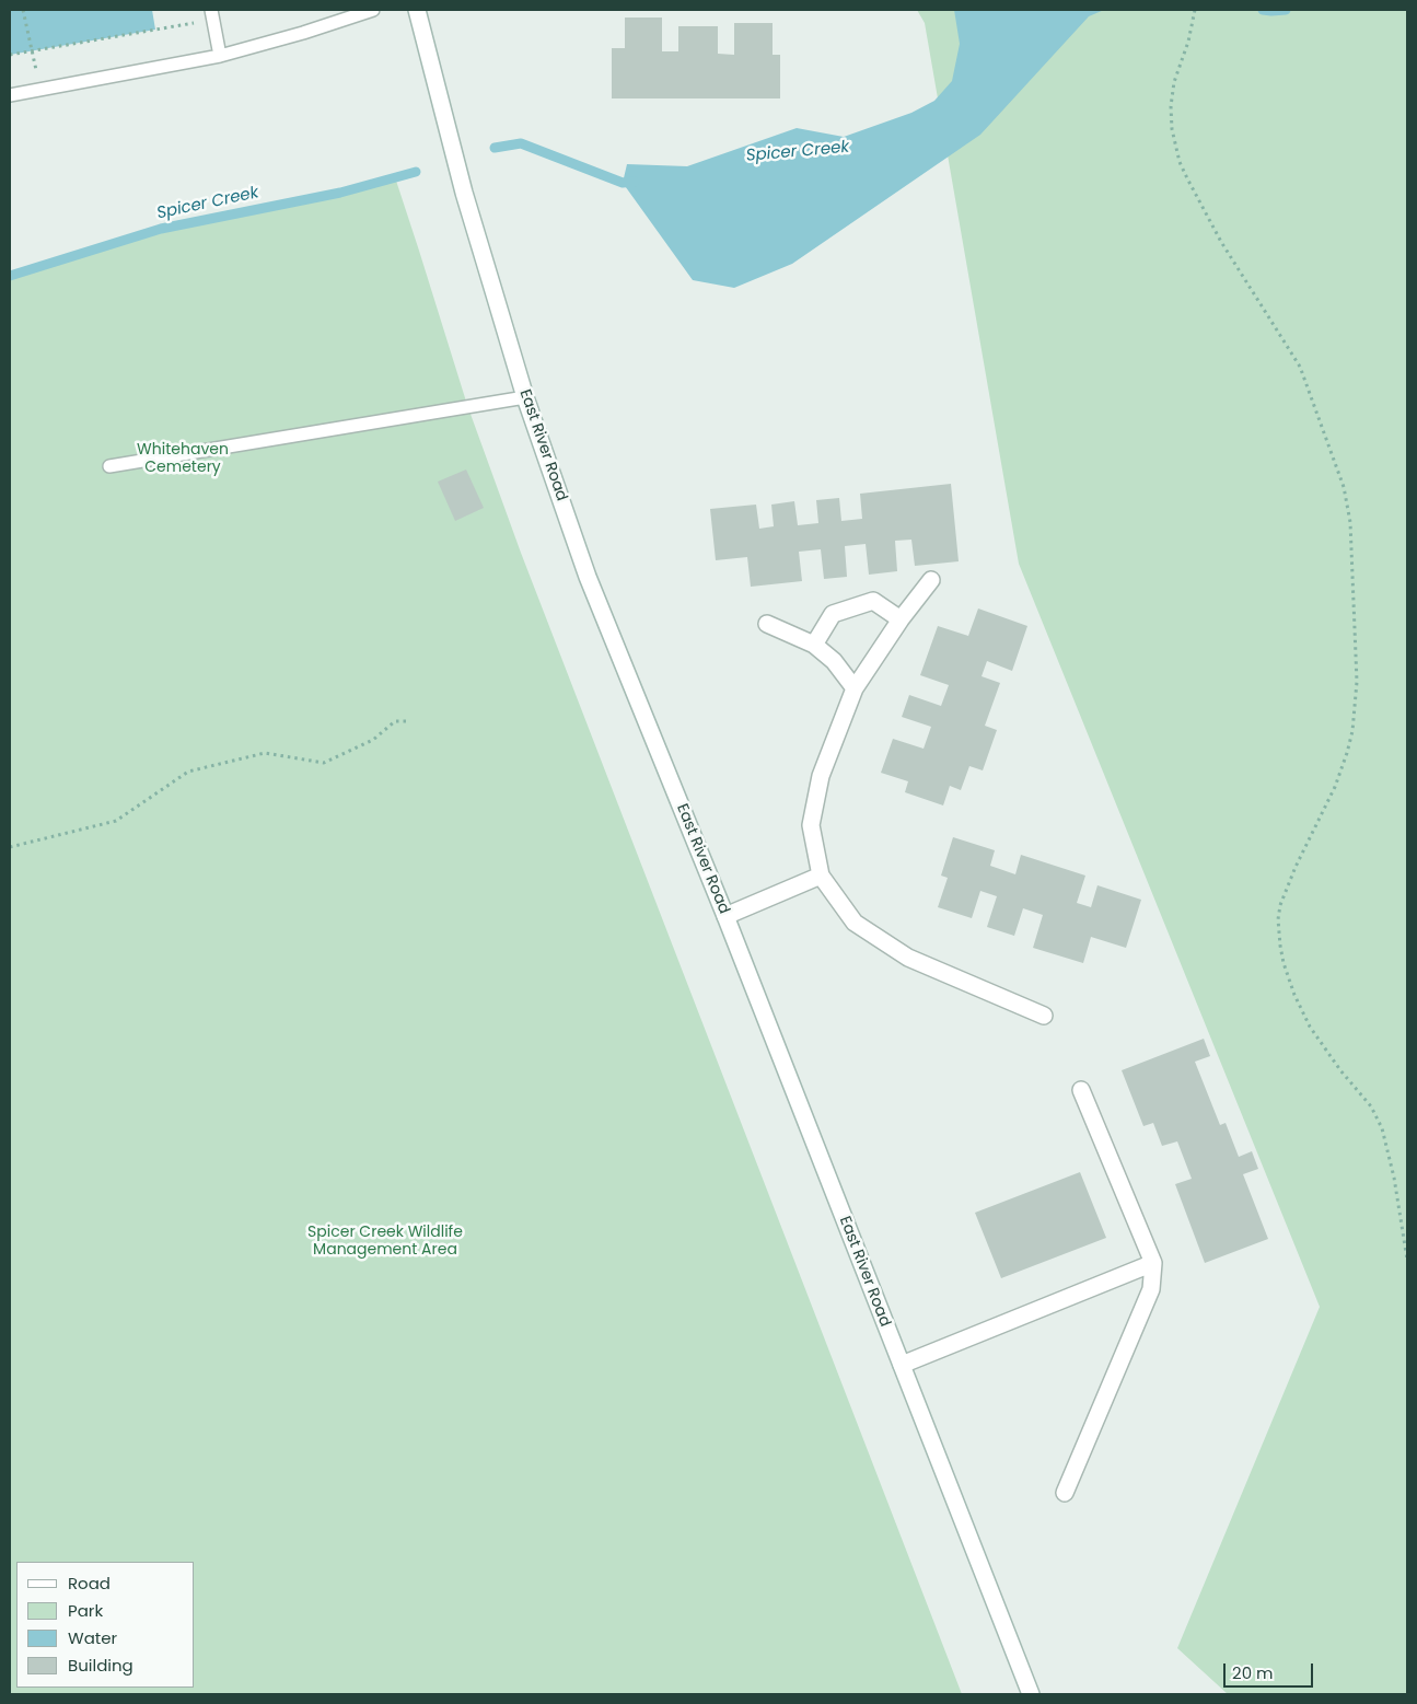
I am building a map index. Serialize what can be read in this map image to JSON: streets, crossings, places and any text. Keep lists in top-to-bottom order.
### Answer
{
  "streets": {
    "main road": ["East River Road"]
  },
  "water": ["Spicer Creek"],
  "parks": ["Whitehaven Cemetery", "Spicer Creek Wildlife Management Area"],
  "legend": [
    "Road",
    "Park",
    "Water",
    "Building"
  ],
  "scale_bar": "20 m"
}
